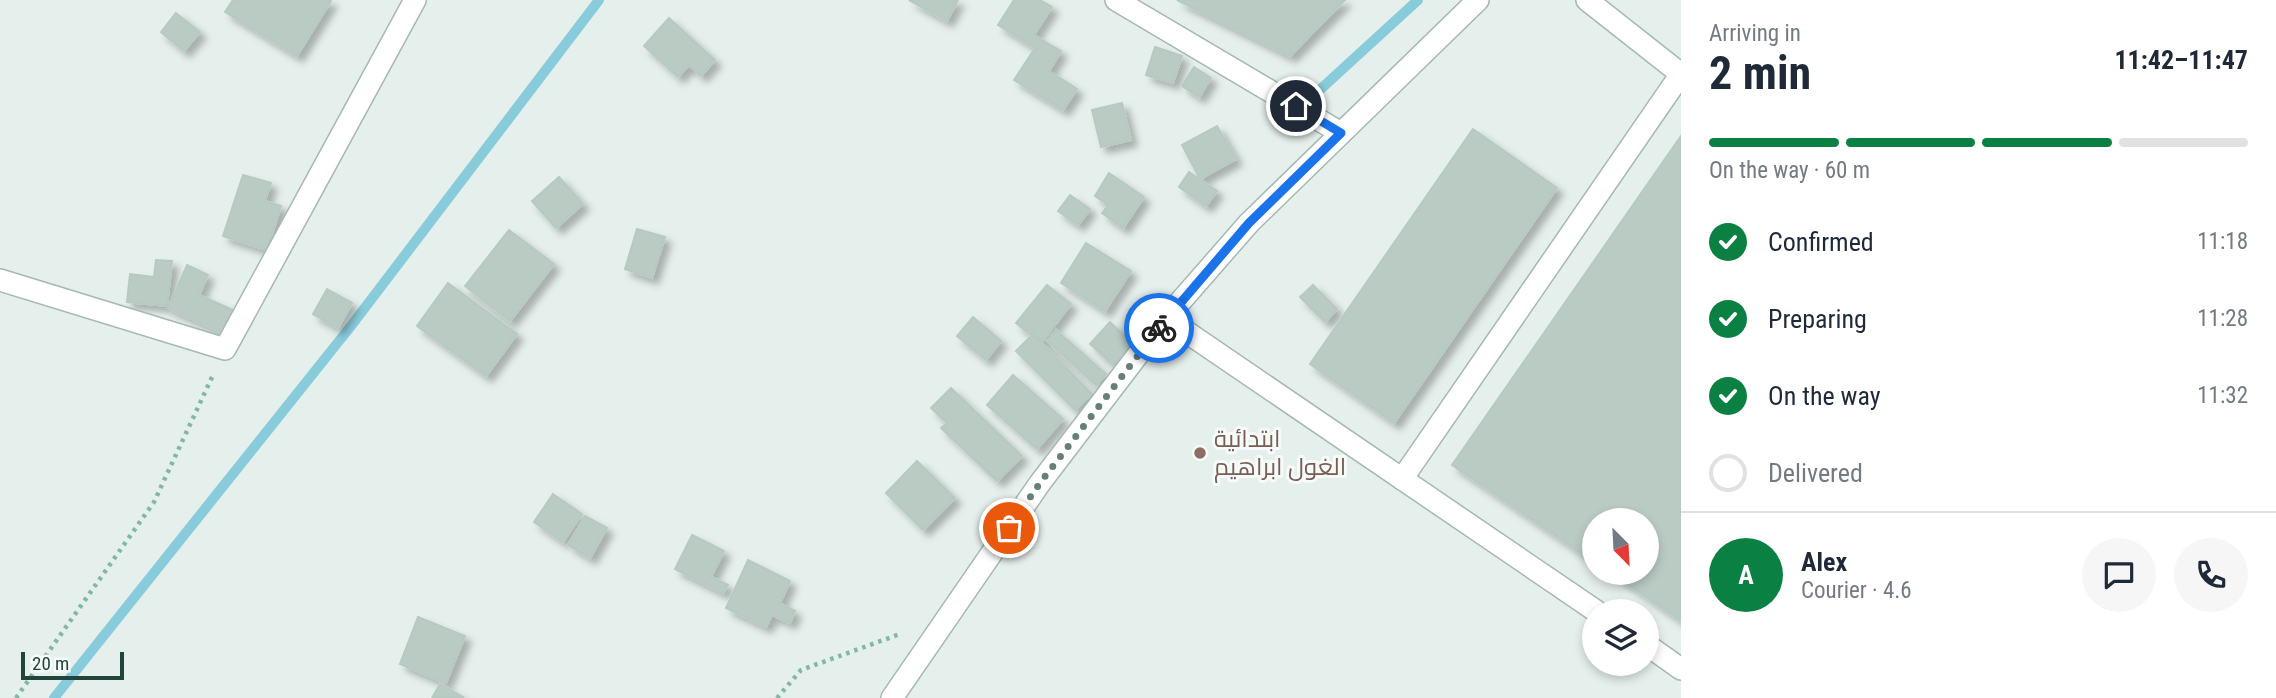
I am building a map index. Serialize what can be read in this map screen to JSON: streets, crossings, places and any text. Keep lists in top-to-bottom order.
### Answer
{
  "places": ["ابتدائية الغول ابراهيم"],
  "scale_bar": "20 m",
  "north": "bottom right",
  "page": {
    "heading": ["2 min", "Arriving in", "11:42–11:47"],
    "panel": ["Alex", "Courier · 4.6"],
    "bar": "On the way · 60 m",
    "list": [
      ["Confirmed", "11:18"],
      ["Preparing", "11:28"],
      ["On the way", "11:32"],
      "Delivered"
    ],
    "round": "A",
    "scale": "20 m"
  }
}
